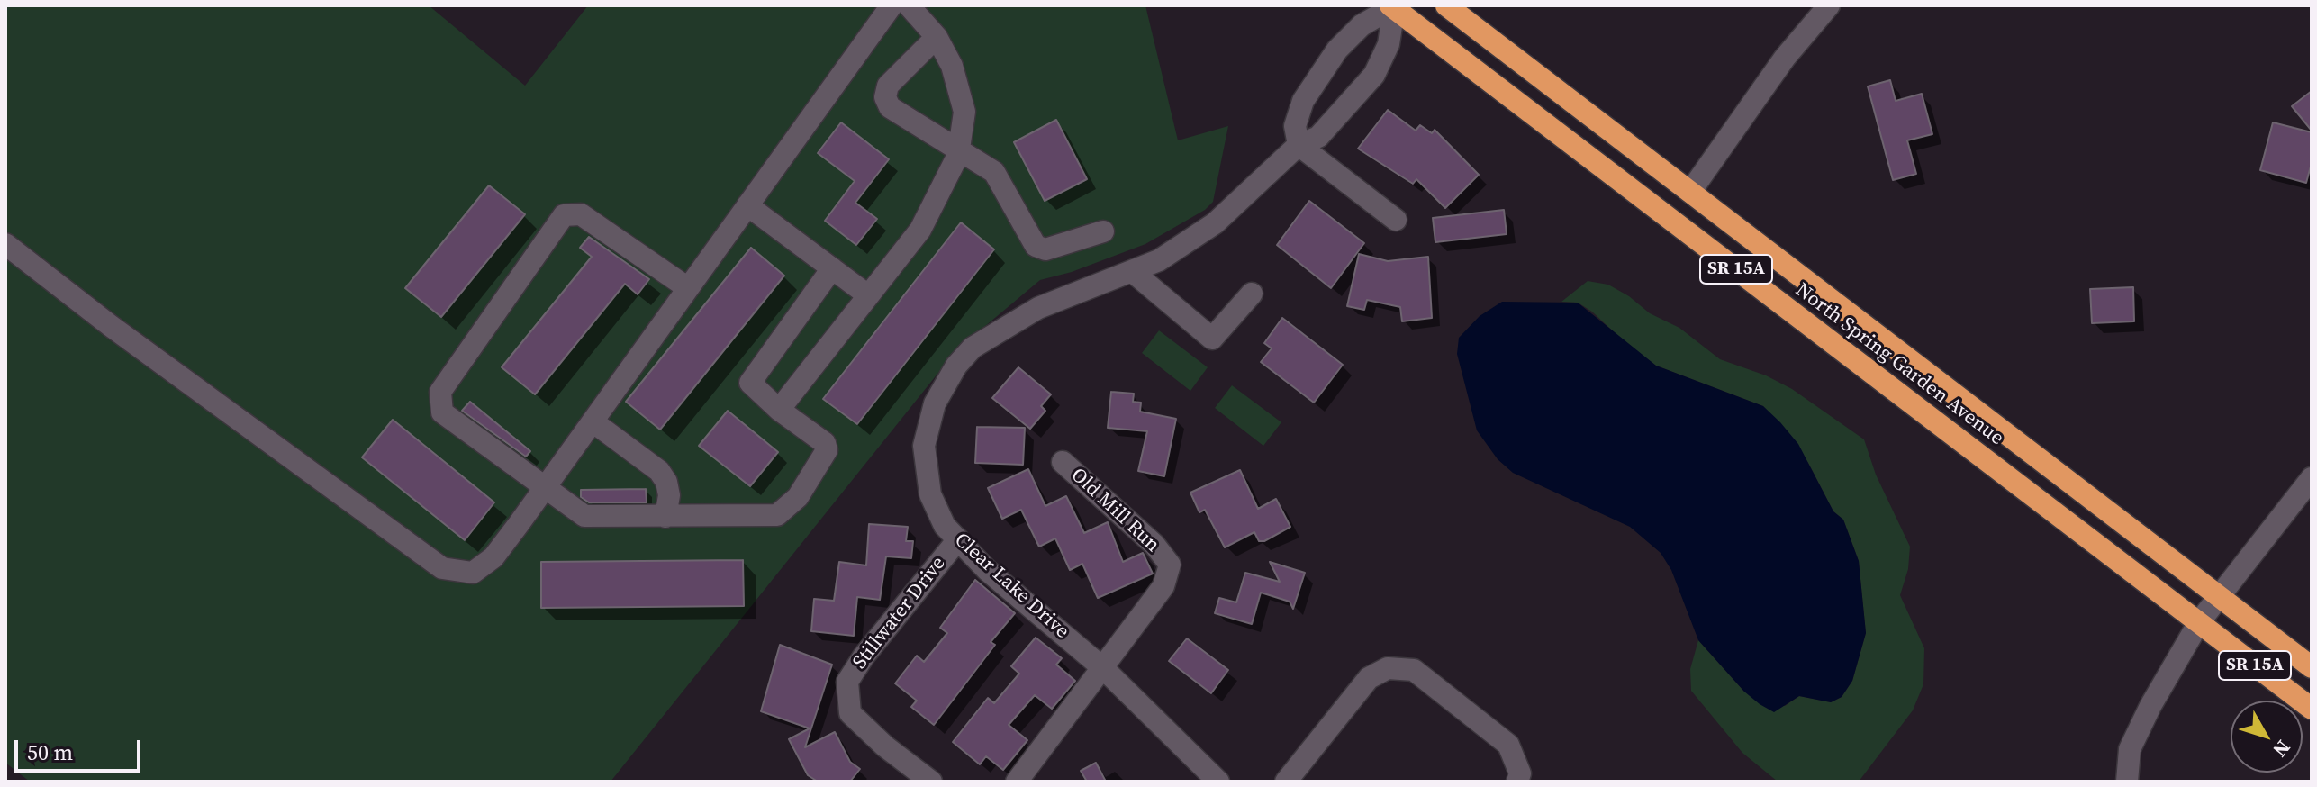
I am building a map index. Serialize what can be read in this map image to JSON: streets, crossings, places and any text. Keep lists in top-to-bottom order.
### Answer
{
  "streets": {
    "highway": ["SR 15A", "North Spring Garden Avenue"],
    "street": ["Old Mill Run", "Clear Lake Drive", "Stillwater Drive"]
  },
  "crossings": [
    ["North Spring Garden Avenue", "Clear Lake Drive"],
    ["Old Mill Run", "Clear Lake Drive"],
    ["Clear Lake Drive", "Stillwater Drive"]
  ],
  "scale_bar": "50 m",
  "north": "bottom right"
}
